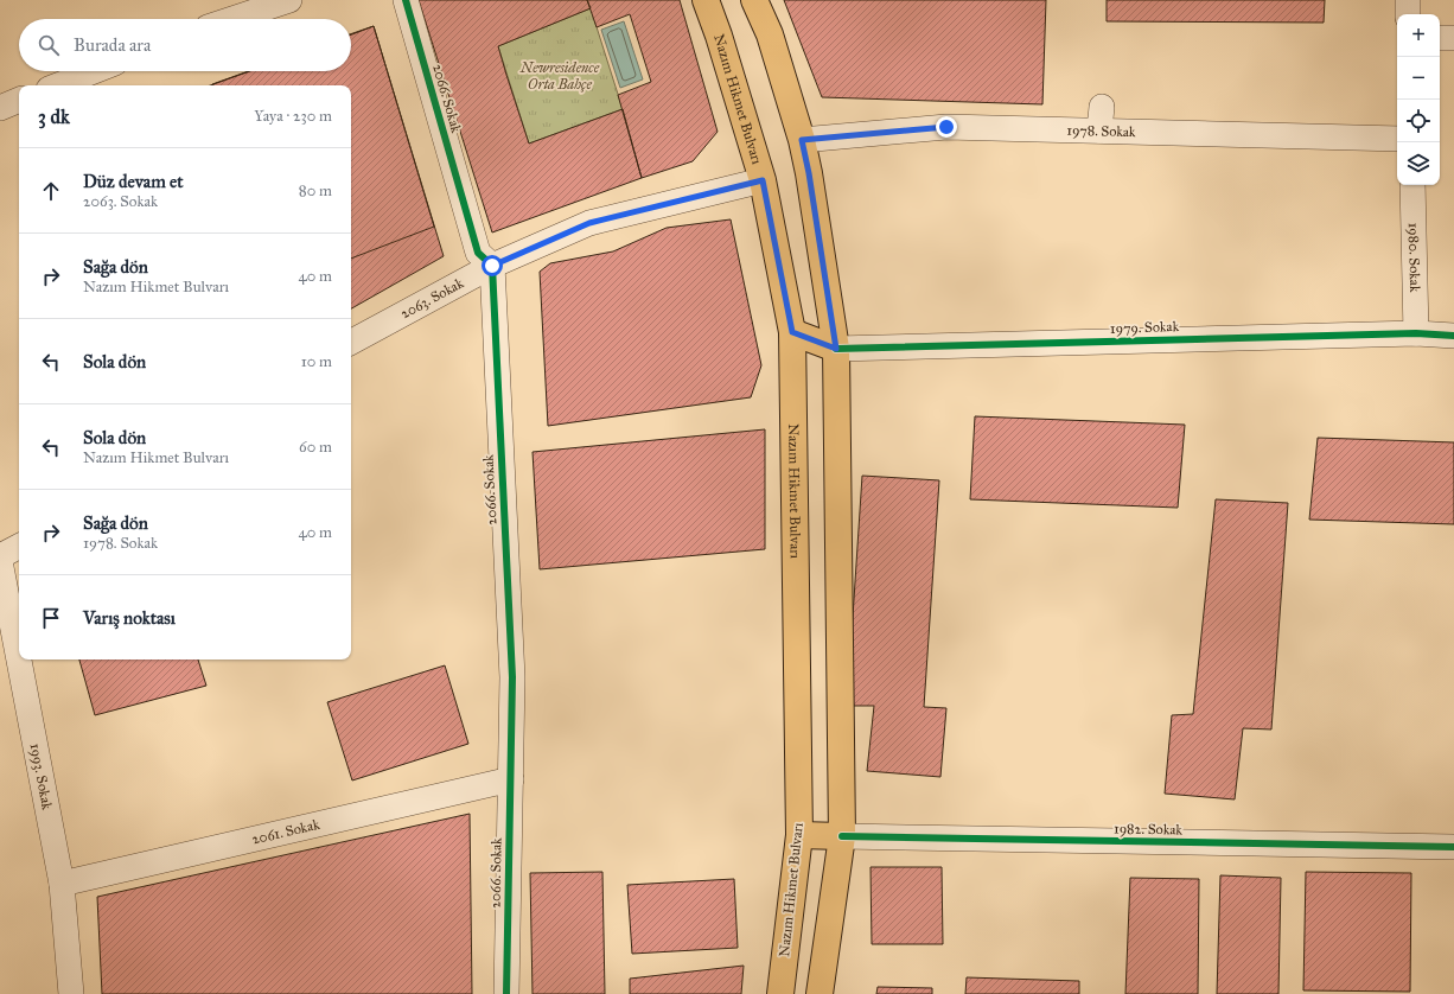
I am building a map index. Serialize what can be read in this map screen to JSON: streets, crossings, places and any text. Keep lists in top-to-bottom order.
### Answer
{
  "streets": {
    "main road": ["Nazım Hikmet Bulvarı"],
    "street": [
      "2066. Sokak",
      "1978. Sokak",
      "1980. Sokak",
      "2063. Sokak",
      "1979. Sokak",
      "1993. Sokak",
      "1982. Sokak",
      "2061. Sokak"
    ]
  },
  "crossings": [
    ["2066. Sokak", "2063. Sokak"],
    ["2066. Sokak", "2061. Sokak"],
    ["Nazım Hikmet Bulvarı", "2063. Sokak"],
    ["1980. Sokak", "1979. Sokak"],
    ["1993. Sokak", "2061. Sokak"]
  ],
  "parks": ["Newresidence Orta Bahçe"],
  "page": {
    "map_buttons": ["+", "−"],
    "search": "Burada ara",
    "heading": ["3 dk", "Yaya · 230 m"],
    "list": [
      ["Düz devam et", "2063. Sokak", "80 m"],
      ["Sağa dön", "Nazım Hikmet Bulvarı", "40 m"],
      ["Sola dön", "10 m"],
      ["Sola dön", "Nazım Hikmet Bulvarı", "60 m"],
      ["Sağa dön", "1978. Sokak", "40 m"],
      "Varış noktası"
    ]
  }
}
